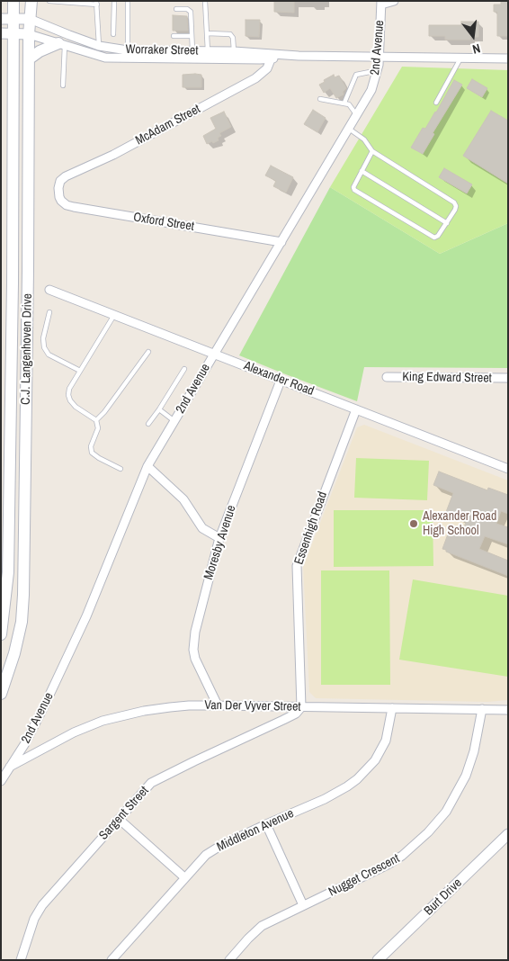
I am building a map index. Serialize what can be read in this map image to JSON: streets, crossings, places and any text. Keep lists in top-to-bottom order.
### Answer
{
  "streets": {
    "main road": ["C.J. Langenhoven Drive"],
    "street": [
      "2nd Avenue",
      "Worraker Street",
      "McAdam Street",
      "Oxford Street",
      "King Edward Street",
      "Alexander Road",
      "Essenhigh Road",
      "Moresby Avenue",
      "Van Der Vyver Street",
      "Sargent Street",
      "Middleton Avenue",
      "Nugget Crescent",
      "Burt Drive"
    ]
  },
  "crossings": [
    ["2nd Avenue", "Worraker Street"],
    ["2nd Avenue", "Oxford Street"],
    ["2nd Avenue", "Alexander Road"],
    ["2nd Avenue", "Van Der Vyver Street"],
    ["Worraker Street", "McAdam Street"],
    ["Worraker Street", "C.J. Langenhoven Drive"],
    ["McAdam Street", "Oxford Street"],
    ["Alexander Road", "Essenhigh Road"],
    ["Alexander Road", "Moresby Avenue"],
    ["Essenhigh Road", "Van Der Vyver Street"],
    ["Essenhigh Road", "Sargent Street"],
    ["Moresby Avenue", "Van Der Vyver Street"],
    ["Van Der Vyver Street", "Sargent Street"],
    ["Van Der Vyver Street", "Middleton Avenue"],
    ["Van Der Vyver Street", "Nugget Crescent"]
  ],
  "places": ["Alexander Road High School"],
  "north": "bottom"
}
